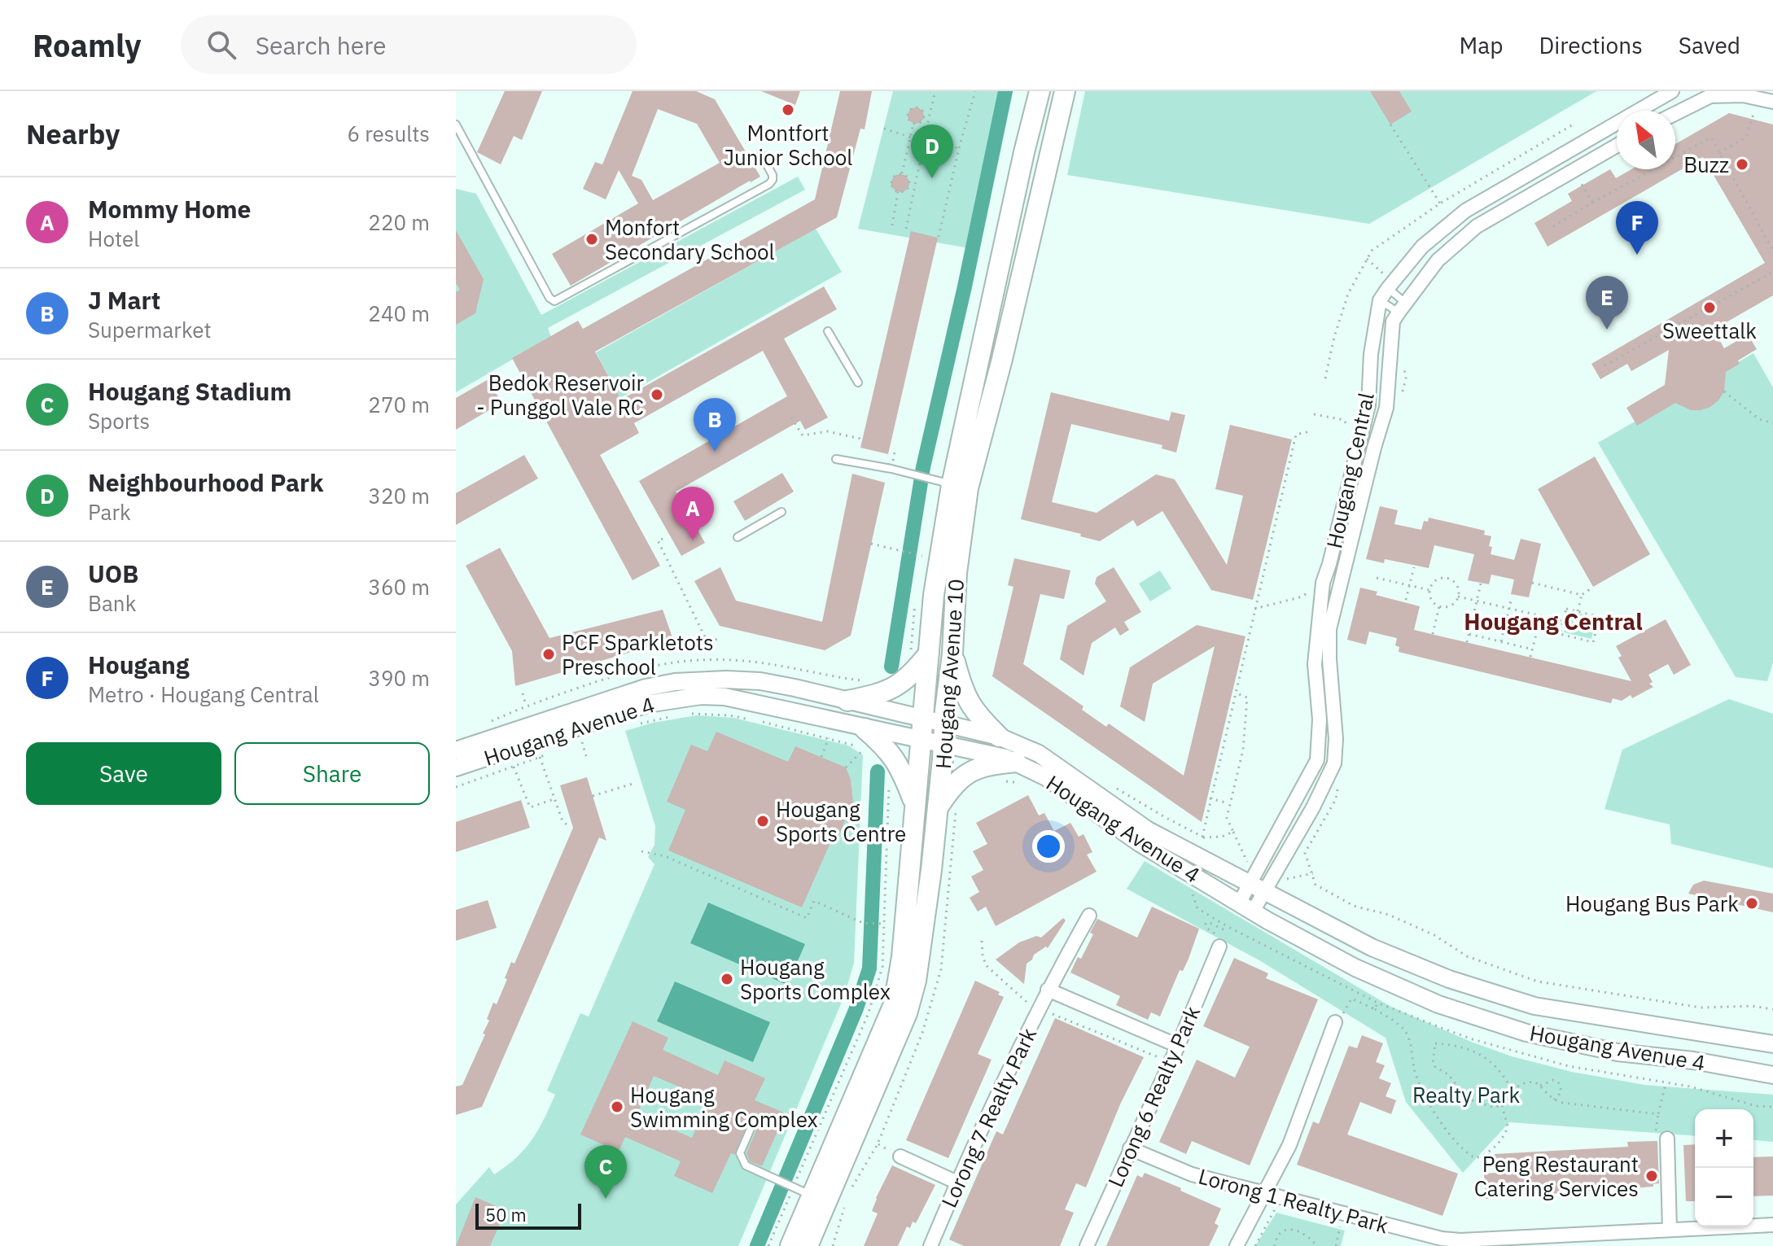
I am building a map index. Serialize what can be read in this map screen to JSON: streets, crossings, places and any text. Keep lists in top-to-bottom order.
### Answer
{
  "streets": {
    "main road": ["Hougang Avenue 10"],
    "street": [
      "Hougang Central",
      "Hougang Avenue 4",
      "Lorong 6 Realty Park",
      "Lorong 7 Realty Park",
      "Lorong 1 Realty Park"
    ]
  },
  "crossings": [
    ["Hougang Central", "Hougang Avenue 4"],
    ["Hougang Avenue 10", "Hougang Avenue 4"],
    ["Lorong 6 Realty Park", "Lorong 1 Realty Park"]
  ],
  "districts": ["Hougang Central"],
  "parks": ["Realty Park"],
  "places": [
    "Montfort Junior School",
    "Buzz",
    "Monfort Secondary School",
    "Sweettalk",
    "Bedok Reservoir - Punggol Vale RC",
    "PCF Sparkletots Preschool",
    "Hougang Sports Centre",
    "Hougang Bus Park",
    "Hougang Sports Complex",
    "Hougang Swimming Complex",
    "Peng Restaurant Catering Services"
  ],
  "scale_bar": "50 m",
  "north": "top left",
  "page": {
    "header": "Roamly",
    "search": "Search here",
    "nav": ["Map", "Directions", "Saved"],
    "heading": ["Nearby", "6 results"],
    "pins": [
      "D",
      "F",
      "E",
      "B",
      "A",
      "C"
    ],
    "list": [
      {
        "mark": "A",
        "name": "Mommy Home",
        "note": "Hotel",
        "value": "220 m"
      },
      {
        "mark": "B",
        "name": "J Mart",
        "note": "Supermarket",
        "value": "240 m"
      },
      {
        "mark": "C",
        "name": "Hougang Stadium",
        "note": "Sports",
        "value": "270 m"
      },
      {
        "mark": "D",
        "name": "Neighbourhood Park",
        "note": "Park",
        "value": "320 m"
      },
      {
        "mark": "E",
        "name": "UOB",
        "note": "Bank",
        "value": "360 m"
      },
      {
        "mark": "F",
        "name": "Hougang",
        "note": "Metro · Hougang Central",
        "value": "390 m"
      }
    ],
    "buttons": ["Save", "Share"],
    "map_buttons": ["+", "−"],
    "scale": "50 m"
  }
}
